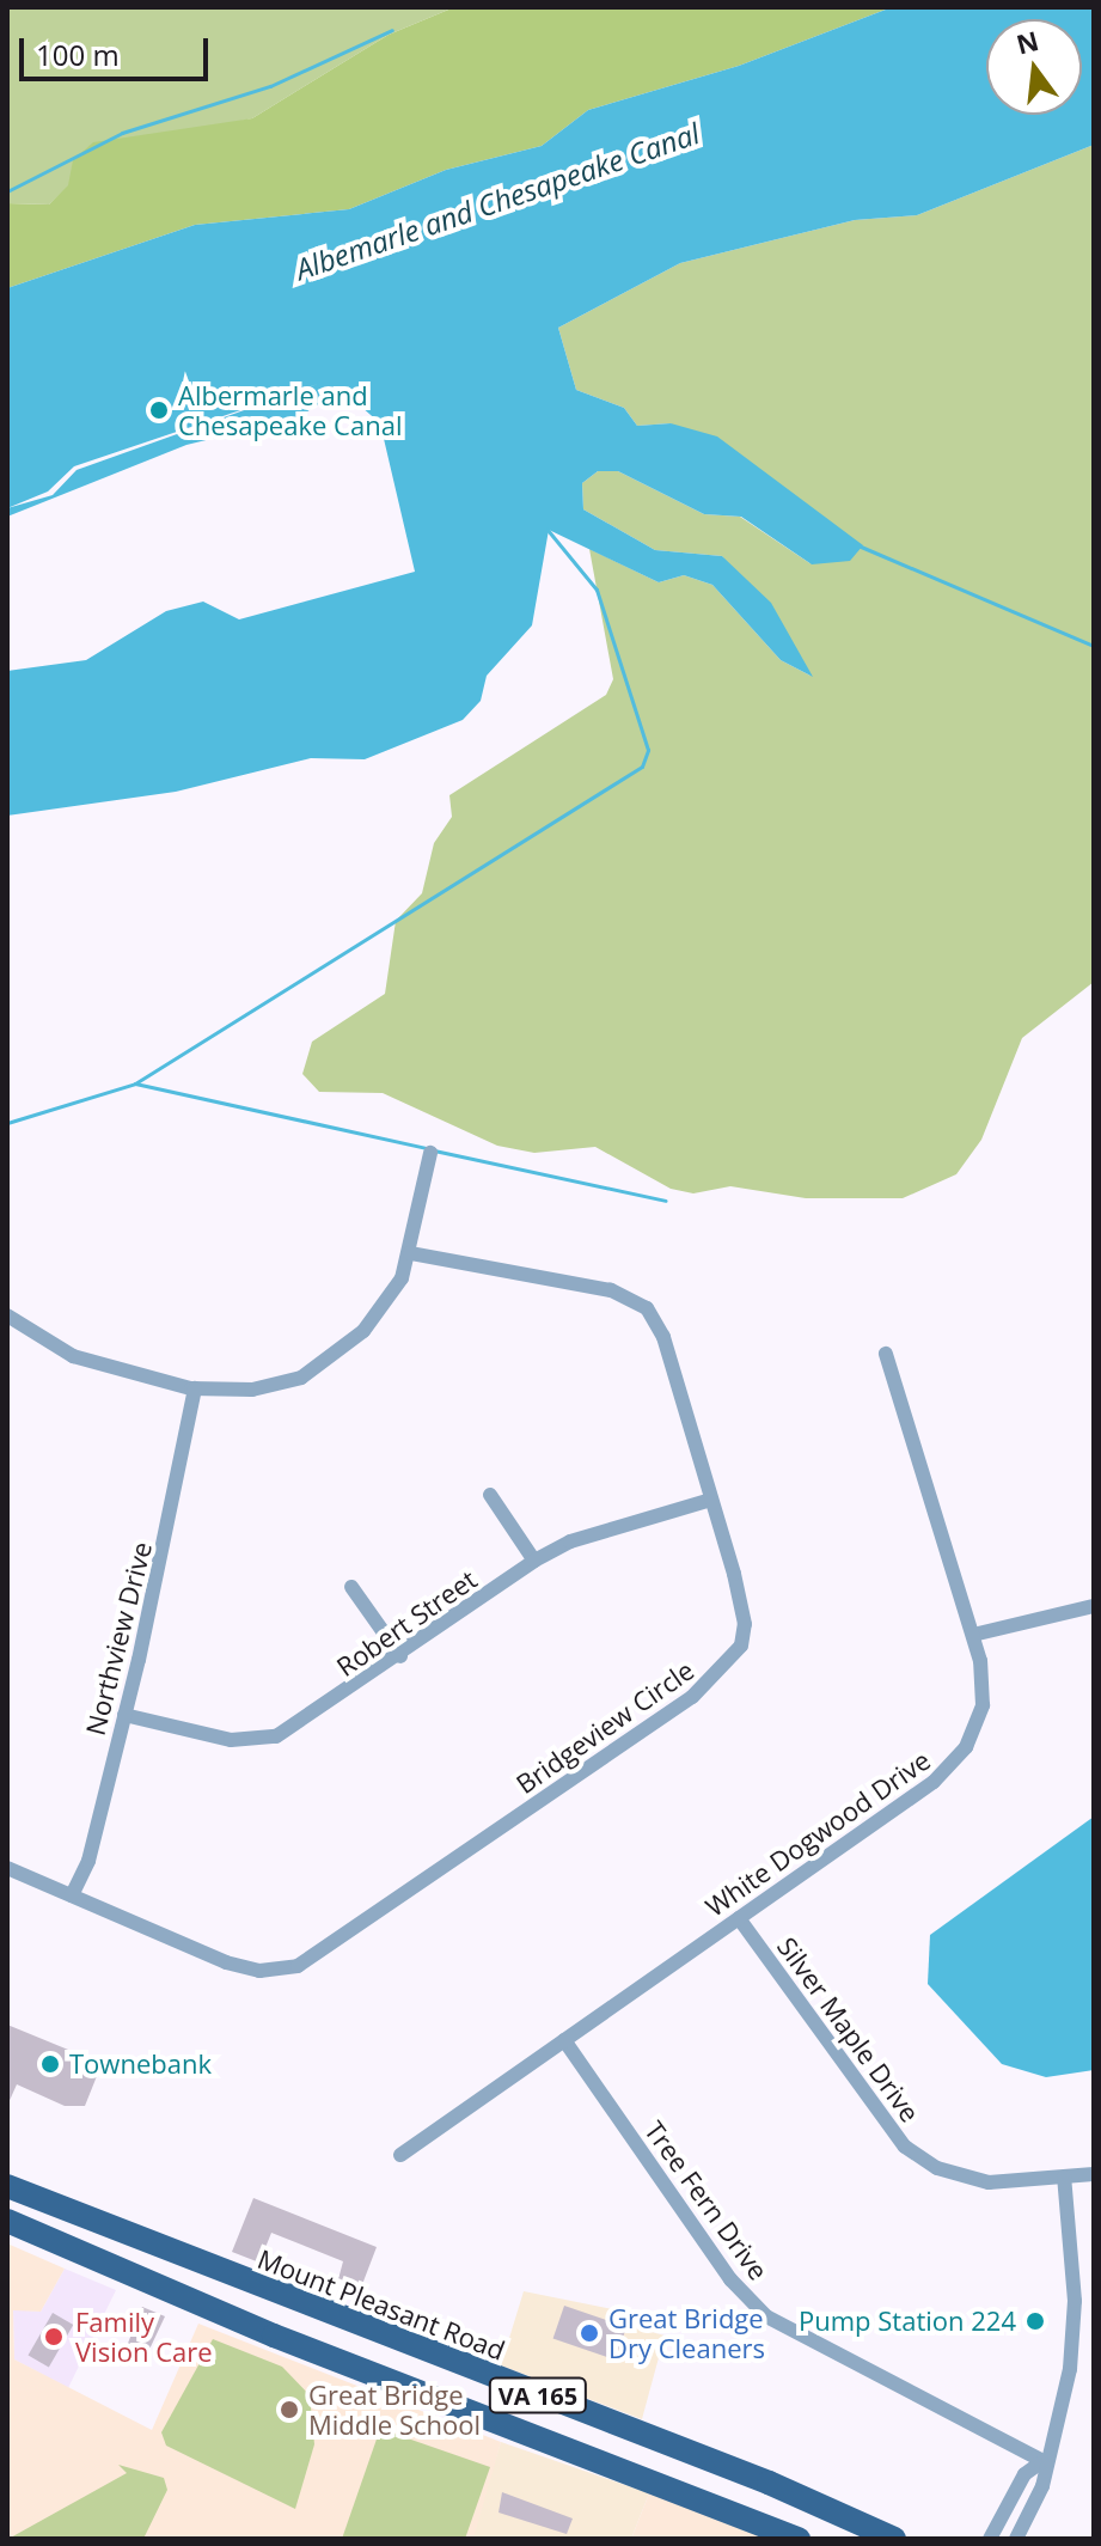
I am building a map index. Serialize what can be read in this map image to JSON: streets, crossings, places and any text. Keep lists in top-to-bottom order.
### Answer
{
  "streets": {
    "main road": ["Mount Pleasant Road", "VA 165"],
    "street": [
      "Robert Street",
      "Northview Drive",
      "Bridgeview Circle",
      "White Dogwood Drive",
      "Silver Maple Drive",
      "Tree Fern Drive"
    ]
  },
  "crossings": [
    ["Robert Street", "Northview Drive"],
    ["Robert Street", "Bridgeview Circle"],
    ["Northview Drive", "Bridgeview Circle"],
    ["White Dogwood Drive", "Silver Maple Drive"],
    ["White Dogwood Drive", "Tree Fern Drive"]
  ],
  "water": ["Albemarle and Chesapeake Canal"],
  "places": [
    "Albermarle and Chesapeake Canal",
    "Townebank",
    "Pump Station 224",
    "Great Bridge Dry Cleaners",
    "Family Vision Care",
    "Great Bridge Middle School"
  ],
  "scale_bar": "100 m",
  "north": "top"
}
